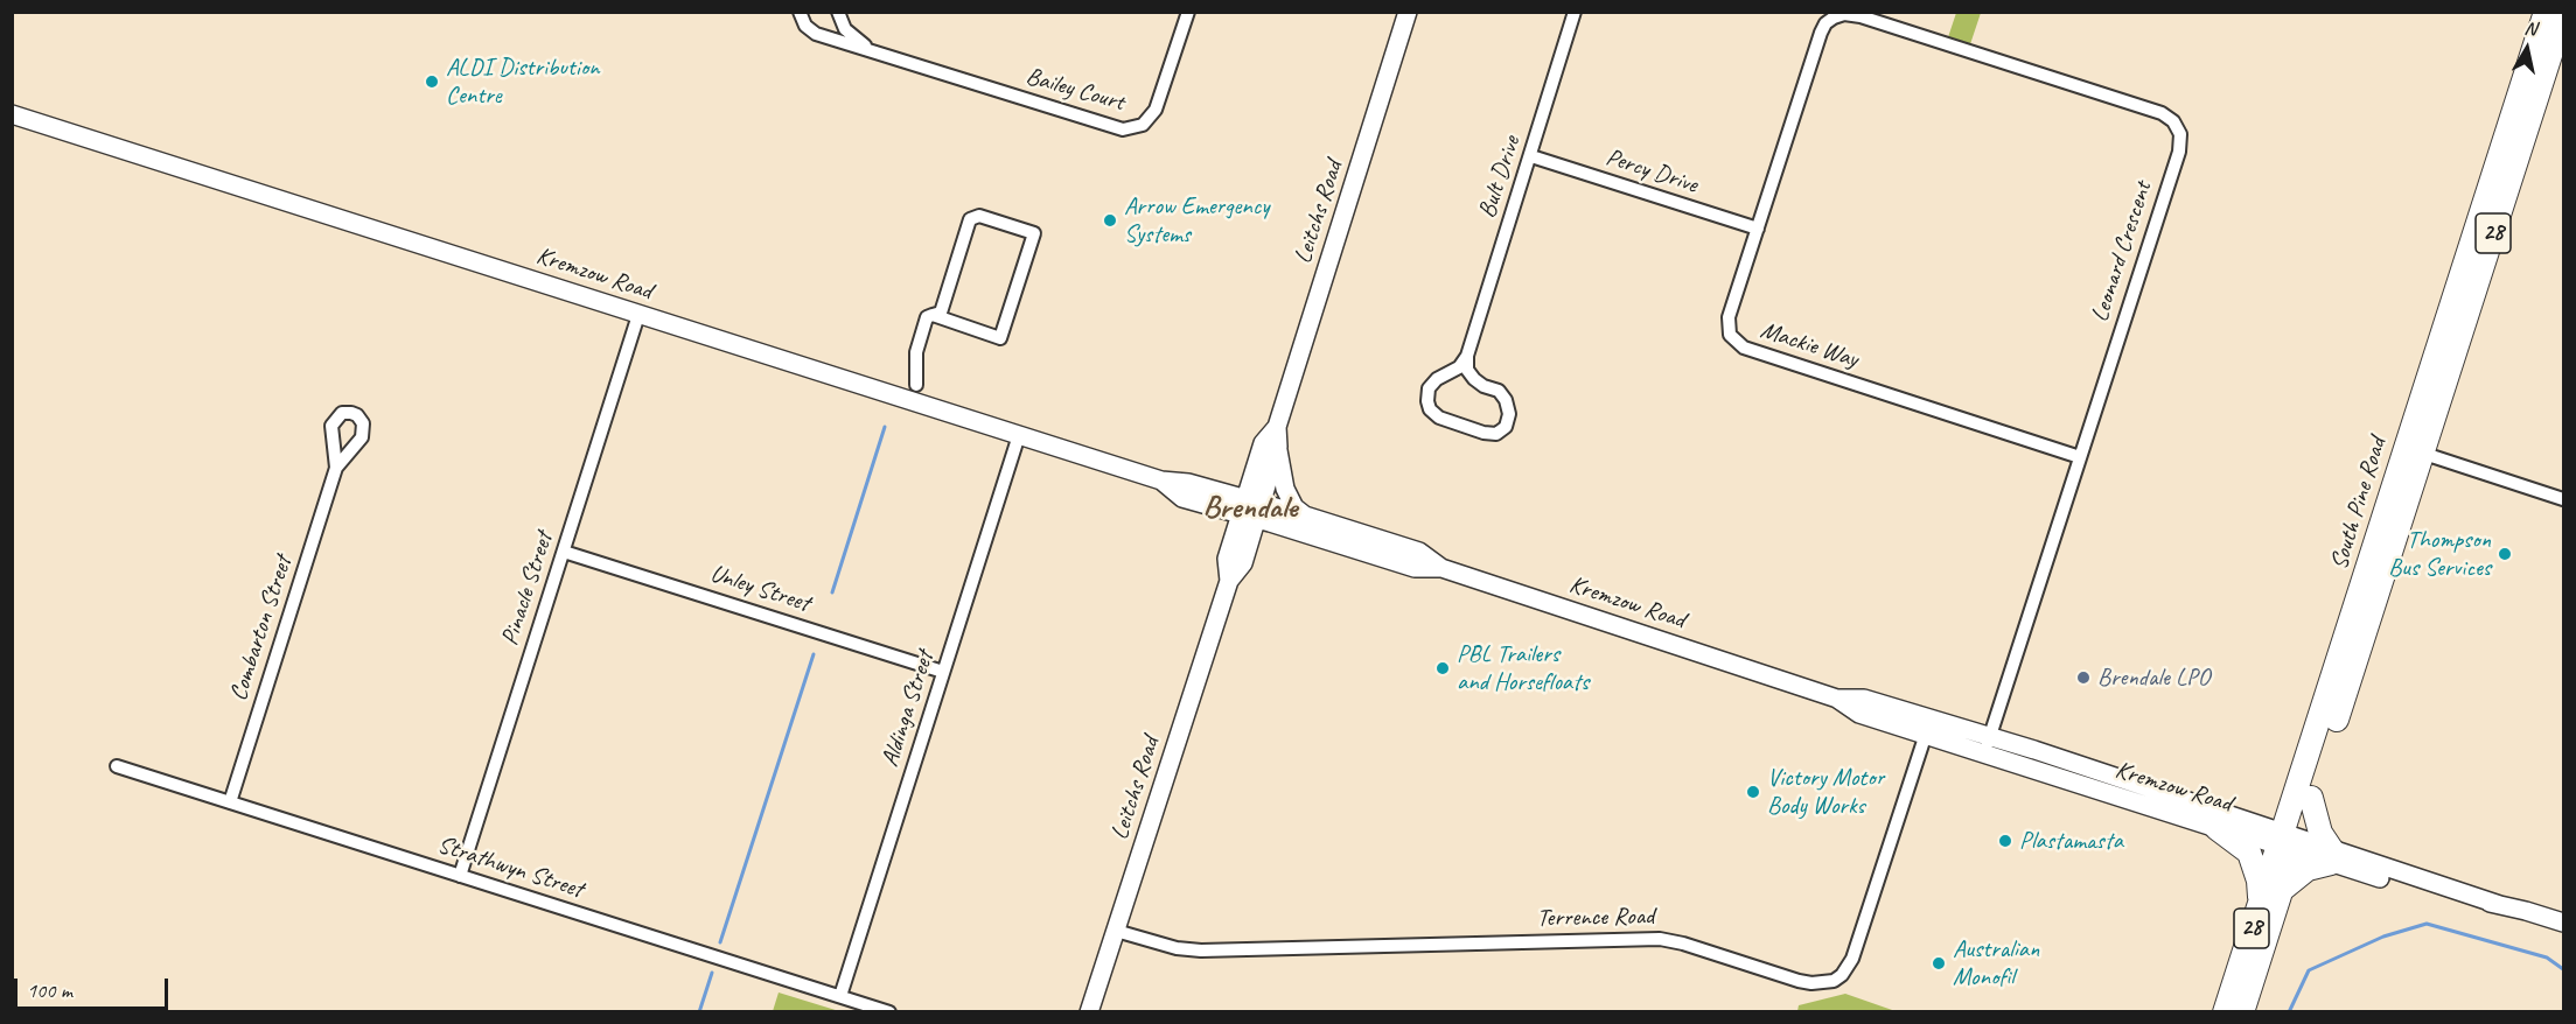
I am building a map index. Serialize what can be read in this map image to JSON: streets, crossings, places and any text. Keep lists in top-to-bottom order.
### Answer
{
  "streets": {
    "highway": ["28", "South Pine Road"],
    "street": [
      "Bailey Court",
      "Percy Drive",
      "Bult Drive",
      "Leitchs Road",
      "Leonard Crescent",
      "Kremzow Road",
      "Mackie Way",
      "Pinacle Street",
      "Unley Street",
      "Combarton Street",
      "Aldinga Street",
      "Strathwyn Street",
      "Terrence Road"
    ]
  },
  "crossings": [
    ["Percy Drive", "Bult Drive"],
    ["Percy Drive", "Mackie Way"],
    ["Leitchs Road", "Kremzow Road"],
    ["Leitchs Road", "Terrence Road"],
    ["Leonard Crescent", "Kremzow Road"],
    ["Leonard Crescent", "Mackie Way"],
    ["Kremzow Road", "South Pine Road"],
    ["Kremzow Road", "Pinacle Street"],
    ["Kremzow Road", "Aldinga Street"],
    ["Kremzow Road", "Terrence Road"],
    ["Pinacle Street", "Unley Street"],
    ["Pinacle Street", "Strathwyn Street"],
    ["Unley Street", "Aldinga Street"],
    ["Combarton Street", "Strathwyn Street"],
    ["Aldinga Street", "Strathwyn Street"]
  ],
  "districts": ["Brendale"],
  "places": [
    "ALDI Distribution Centre",
    "Arrow Emergency Systems",
    "Thompson Bus Services",
    "PBL Trailers and Horsefloats",
    "Brendale LPO",
    "Victory Motor Body Works",
    "Plastamasta",
    "Australian Monofil"
  ],
  "scale_bar": "100 m",
  "north": "top"
}
